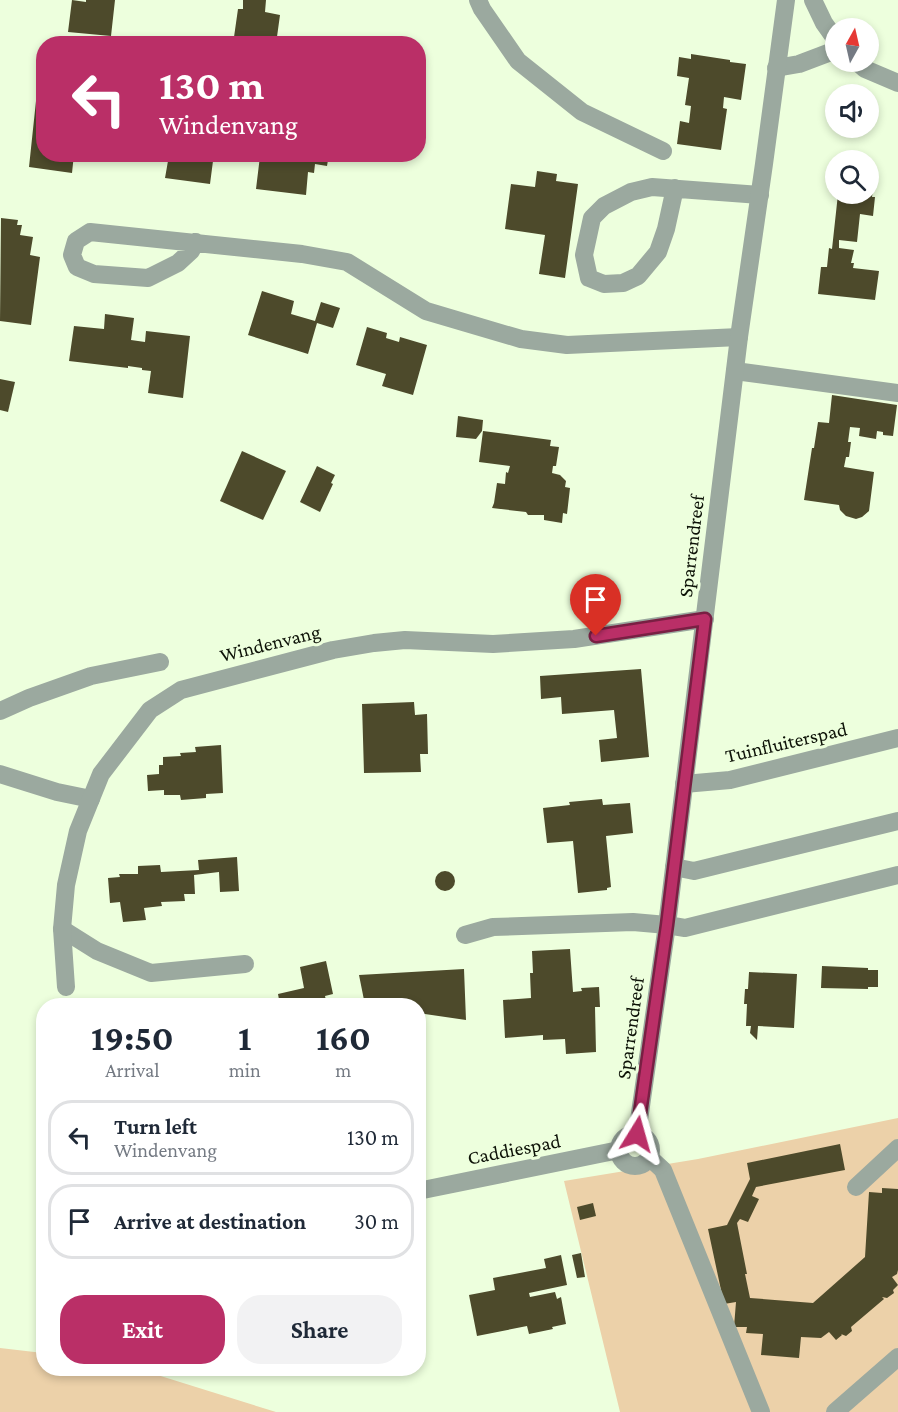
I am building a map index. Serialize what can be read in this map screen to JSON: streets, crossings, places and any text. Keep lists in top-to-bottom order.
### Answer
{
  "streets": {
    "street": [
      "Sparrendreef",
      "Windenvang",
      "Tuinfluiterspad",
      "Caddiespad"
    ]
  },
  "crossings": [
    ["Sparrendreef", "Windenvang"],
    ["Sparrendreef", "Tuinfluiterspad"],
    ["Sparrendreef", "Caddiespad"]
  ],
  "north": "top",
  "page": {
    "turn": ["130 m", "Windenvang"],
    "eta": [
      "19:50",
      "Arrival",
      "1",
      "min",
      "160",
      "m"
    ],
    "list": [
      {
        "name": "Turn left",
        "note": "Windenvang",
        "value": "130 m"
      },
      {
        "name": "Arrive at destination",
        "value": "30 m"
      }
    ],
    "buttons": ["Exit", "Share"]
  }
}
